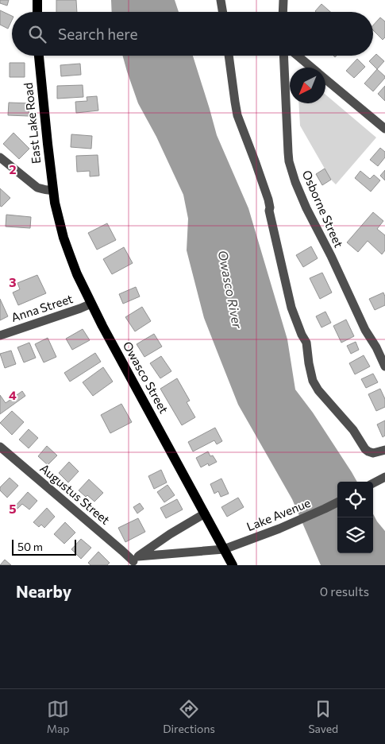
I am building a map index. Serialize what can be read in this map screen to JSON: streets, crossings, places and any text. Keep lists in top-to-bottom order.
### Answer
{
  "streets": {
    "main road": ["East Lake Road", "Owasco Street"],
    "street": [
      "Osborne Street",
      "Anna Street",
      "Augustus Street",
      "Lake Avenue"
    ]
  },
  "crossings": [
    ["East Lake Road", "Owasco Street"],
    ["Anna Street", "Owasco Street"],
    ["Owasco Street", "Lake Avenue"],
    ["Augustus Street", "Lake Avenue"]
  ],
  "water": ["Owasco River"],
  "scale_bar": "50 m",
  "north": "bottom left",
  "page": {
    "search": "Search here",
    "scale": "50 m",
    "heading": ["Nearby", "0 results"],
    "nav": ["Map", "Directions", "Saved"]
  },
  "grid": {
    "rows": [
      "2",
      "3",
      "4",
      "5"
    ]
  }
}
